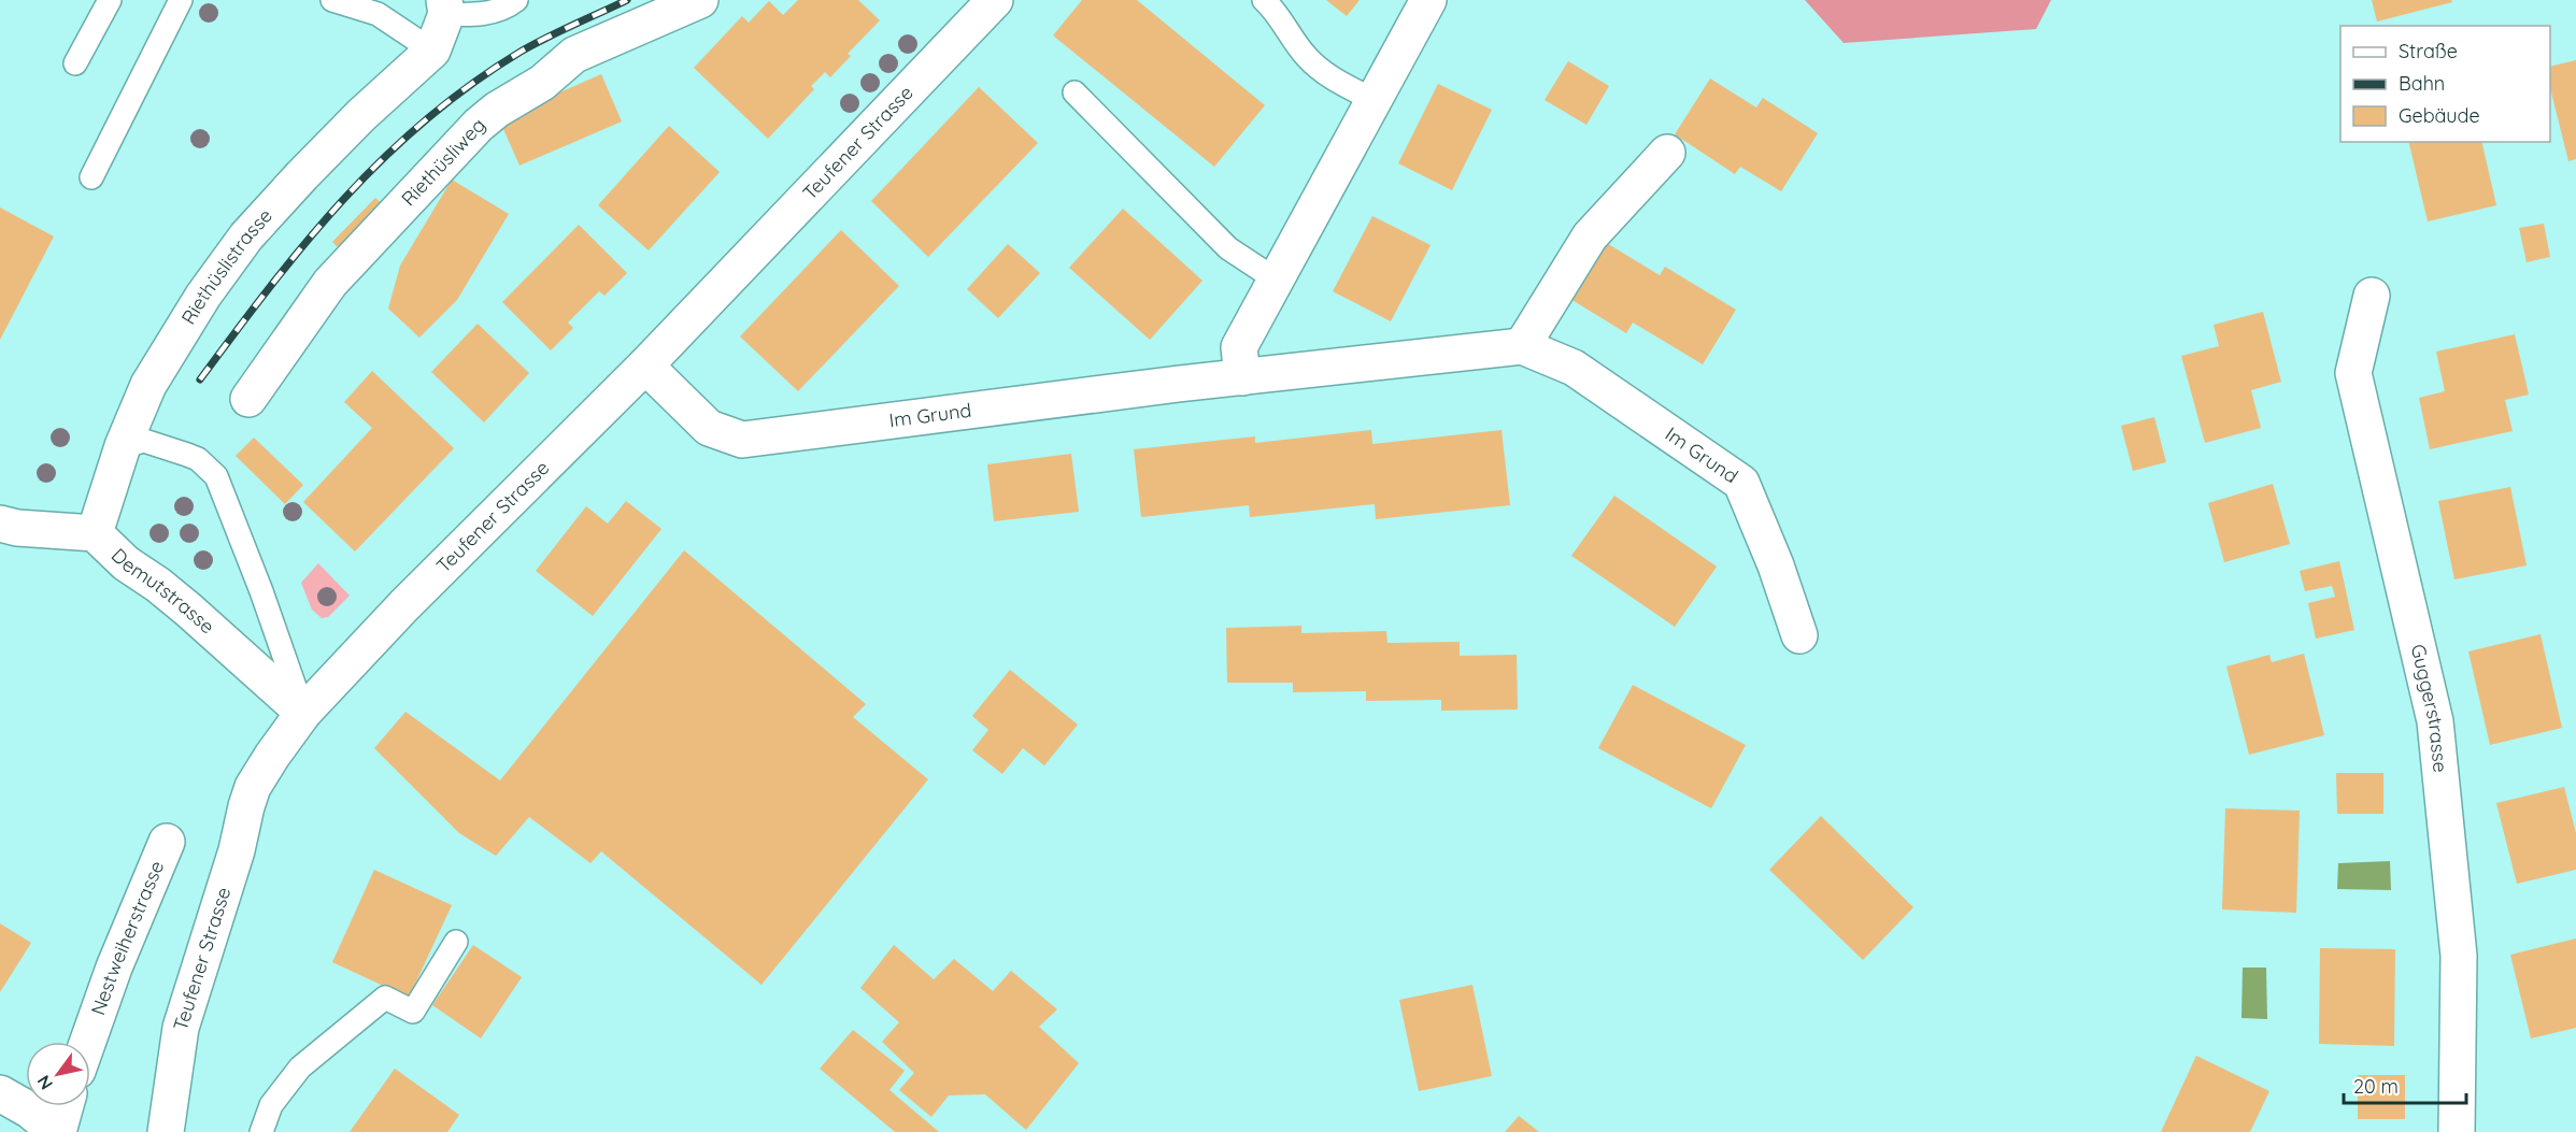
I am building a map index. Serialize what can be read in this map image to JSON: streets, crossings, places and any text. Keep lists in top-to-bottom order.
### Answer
{
  "streets": {
    "street": [
      "Teufener Strasse",
      "Riethüsliweg",
      "Riethüslistrasse",
      "Im Grund",
      "Demutstrasse",
      "Guggerstrasse",
      "Nestweiherstrasse"
    ]
  },
  "crossings": [
    ["Teufener Strasse", "Im Grund"],
    ["Teufener Strasse", "Demutstrasse"],
    ["Riethüslistrasse", "Demutstrasse"]
  ],
  "legend": ["Straße", "Bahn", "Gebäude"],
  "scale_bar": "20 m",
  "north": "bottom left"
}
